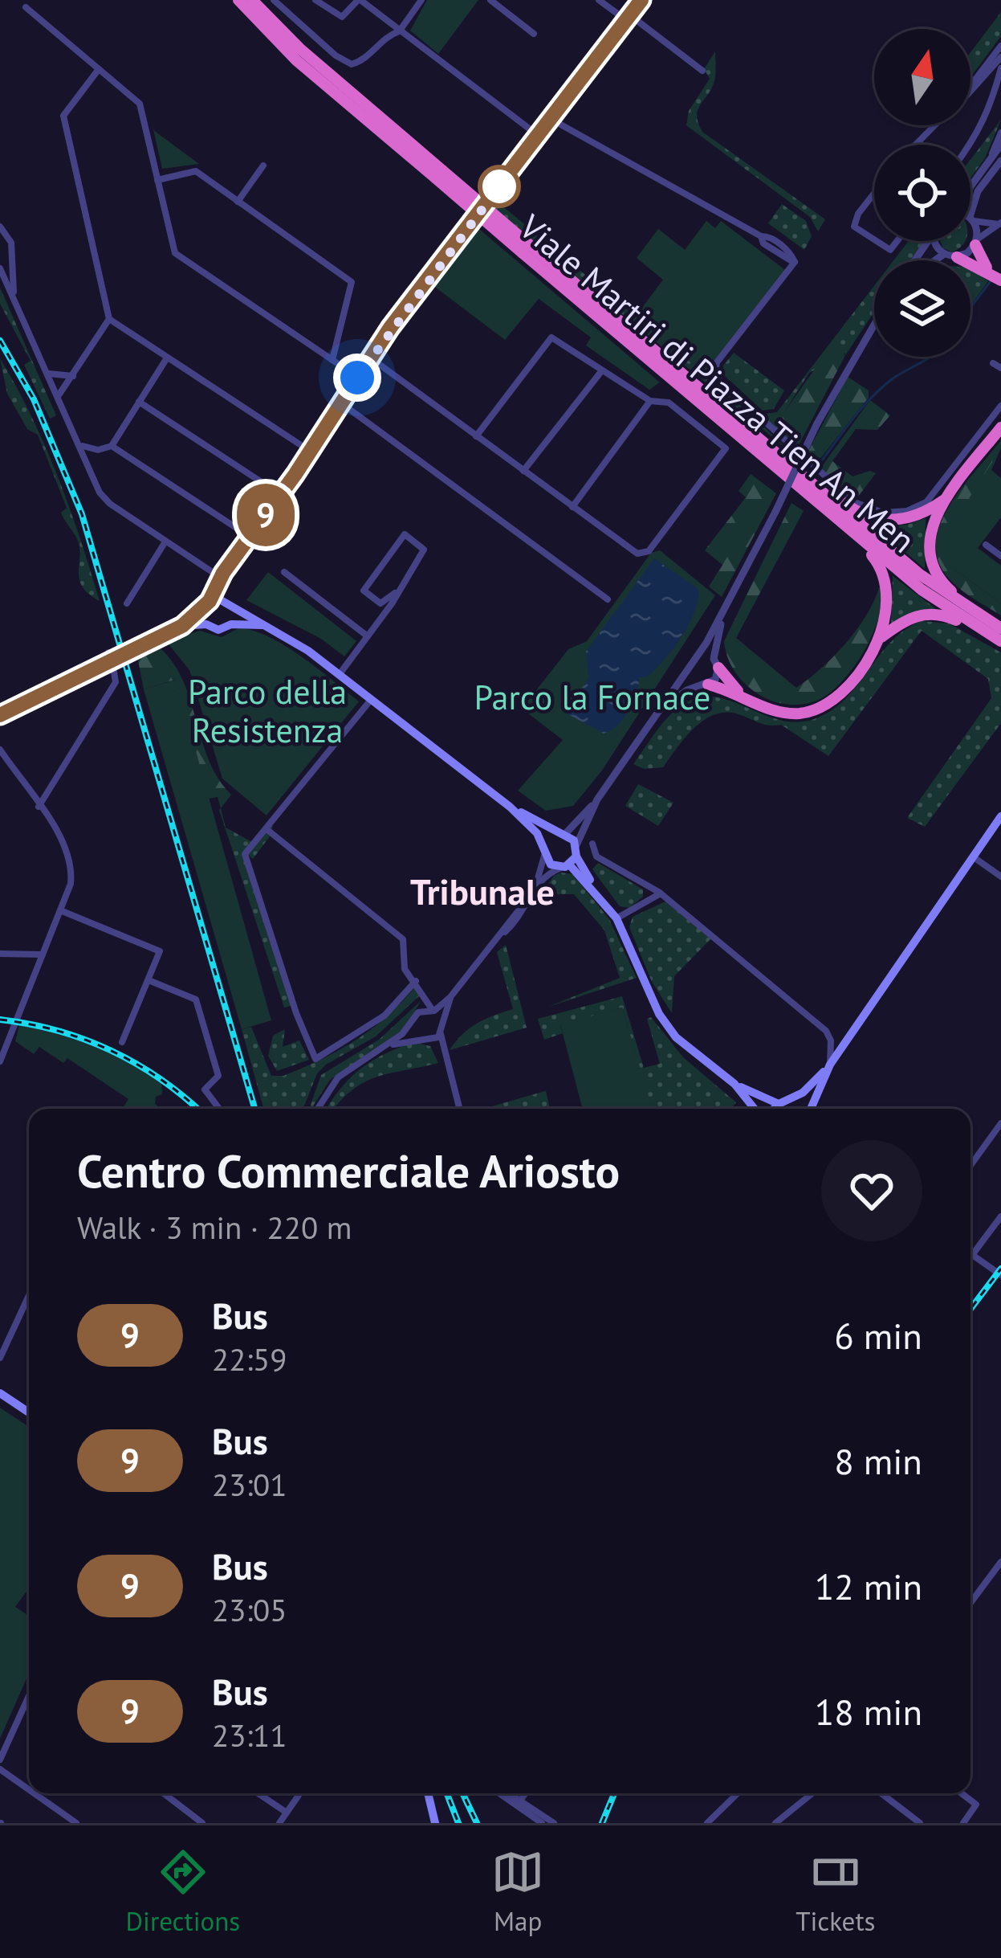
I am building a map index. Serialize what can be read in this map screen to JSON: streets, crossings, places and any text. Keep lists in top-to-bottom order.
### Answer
{
  "streets": {
    "highway": ["Viale Martiri di Piazza Tien An Men"]
  },
  "districts": ["Tribunale"],
  "parks": ["Parco della Resistenza", "Parco la Fornace"],
  "lines": ["bus line 9"],
  "north": "top",
  "page": {
    "on_map": "9",
    "heading": ["Centro Commerciale Ariosto", "Walk · 3 min · 220 m"],
    "list": [
      {
        "mark": "9",
        "name": "Bus",
        "note": "22:59",
        "value": "6 min"
      },
      {
        "mark": "9",
        "name": "Bus",
        "note": "23:01",
        "value": "8 min"
      },
      {
        "mark": "9",
        "name": "Bus",
        "note": "23:05",
        "value": "12 min"
      },
      {
        "mark": "9",
        "name": "Bus",
        "note": "23:11",
        "value": "18 min"
      }
    ],
    "tabs": ["Directions", "Map", "Tickets"]
  }
}
